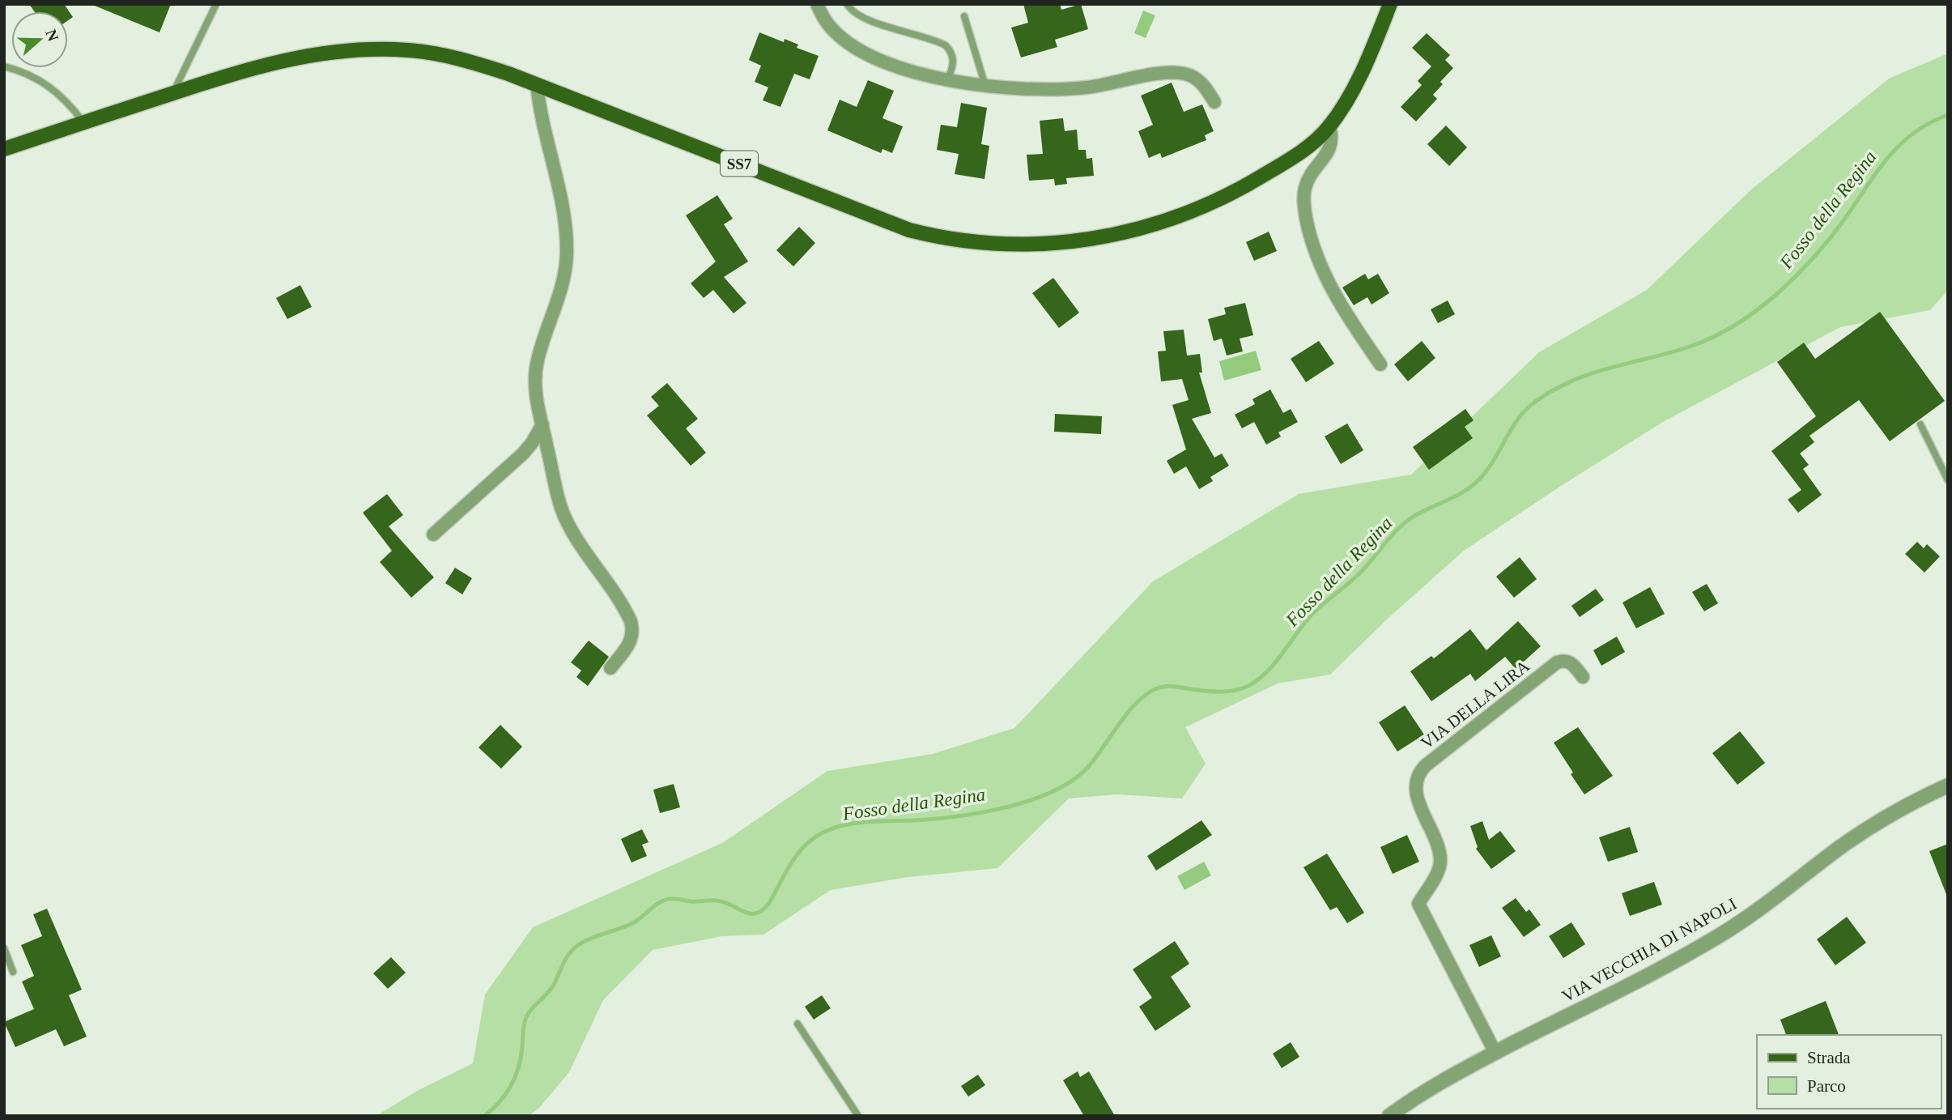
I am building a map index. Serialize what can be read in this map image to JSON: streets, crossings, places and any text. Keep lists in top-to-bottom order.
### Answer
{
  "streets": {
    "main road": ["SS7"],
    "street": ["VIA DELLA LIRA", "VIA VECCHIA DI NAPOLI"]
  },
  "crossings": [
    ["VIA DELLA LIRA", "VIA VECCHIA DI NAPOLI"]
  ],
  "water": ["Fosso della Regina"],
  "legend": ["Strada", "Parco"],
  "north": "right"
}
